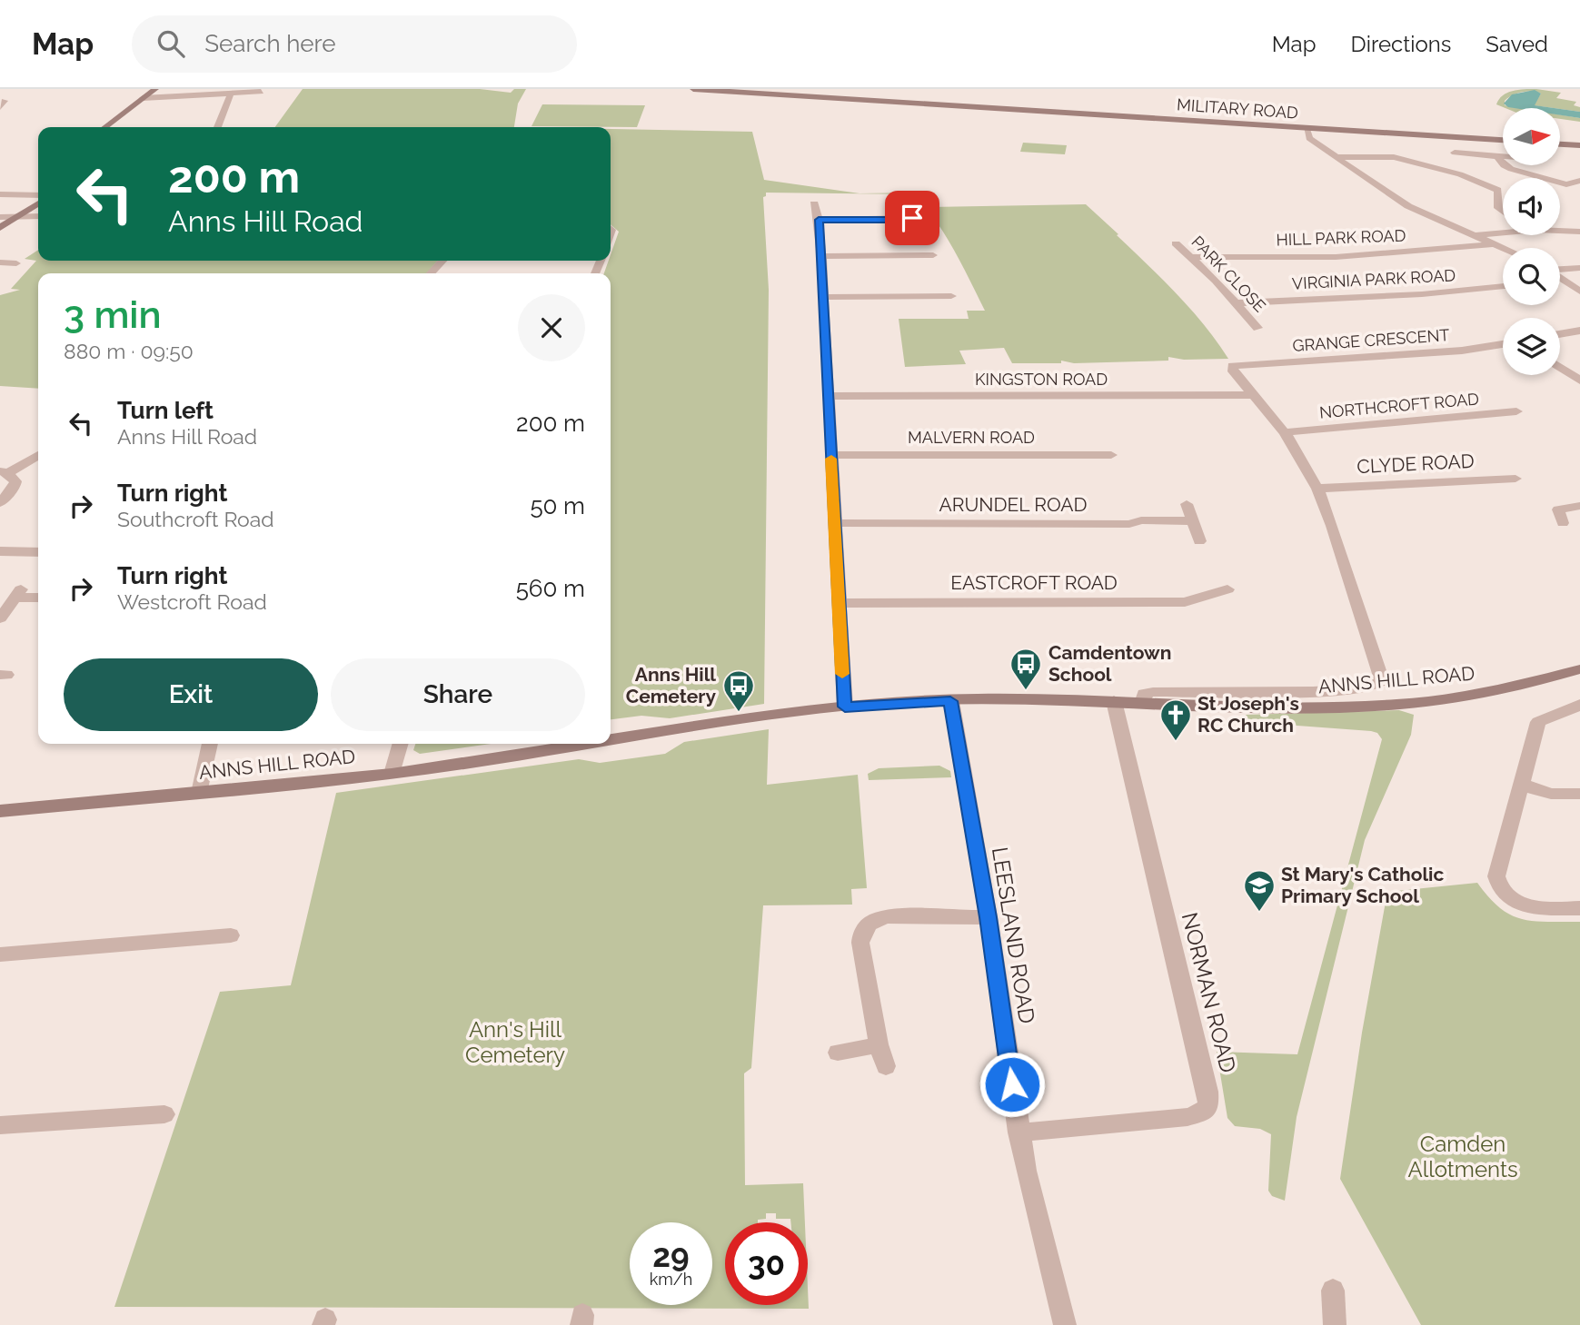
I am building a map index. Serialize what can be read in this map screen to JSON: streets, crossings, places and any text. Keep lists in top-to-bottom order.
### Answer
{
  "streets": {
    "street": [
      "MILITARY ROAD",
      "HILL PARK ROAD",
      "PARK CLOSE",
      "VIRGINIA PARK ROAD",
      "GRANGE CRESCENT",
      "KINGSTON ROAD",
      "NORTHCROFT ROAD",
      "MALVERN ROAD",
      "CLYDE ROAD",
      "ARUNDEL ROAD",
      "EASTCROFT ROAD",
      "ANNS HILL ROAD",
      "LEESLAND ROAD",
      "NORMAN ROAD"
    ]
  },
  "crossings": [
    ["HILL PARK ROAD", "PARK CLOSE"],
    ["PARK CLOSE", "VIRGINIA PARK ROAD"],
    ["GRANGE CRESCENT", "KINGSTON ROAD"],
    ["ANNS HILL ROAD", "LEESLAND ROAD"],
    ["ANNS HILL ROAD", "NORMAN ROAD"],
    ["LEESLAND ROAD", "NORMAN ROAD"]
  ],
  "parks": ["Ann's Hill Cemetery", "Camden Allotments"],
  "places": {
    "bus stop": ["Camdentown School", "Anns Hill Cemetery"],
    "church": ["St Joseph's RC Church"],
    "school or university": ["St Mary's Catholic Primary School"]
  },
  "north": "right",
  "page": {
    "header": "Map",
    "search": "Search here",
    "nav": ["Map", "Directions", "Saved"],
    "turn": ["200 m", "Anns Hill Road"],
    "heading": ["3 min", "880 m · 09:50"],
    "list": [
      {
        "name": "Turn left",
        "note": "Anns Hill Road",
        "value": "200 m"
      },
      {
        "name": "Turn right",
        "note": "Southcroft Road",
        "value": "50 m"
      },
      {
        "name": "Turn right",
        "note": "Westcroft Road",
        "value": "560 m"
      }
    ],
    "buttons": ["Exit", "Share"],
    "speed": "29 km/h",
    "limit": "30"
  }
}
